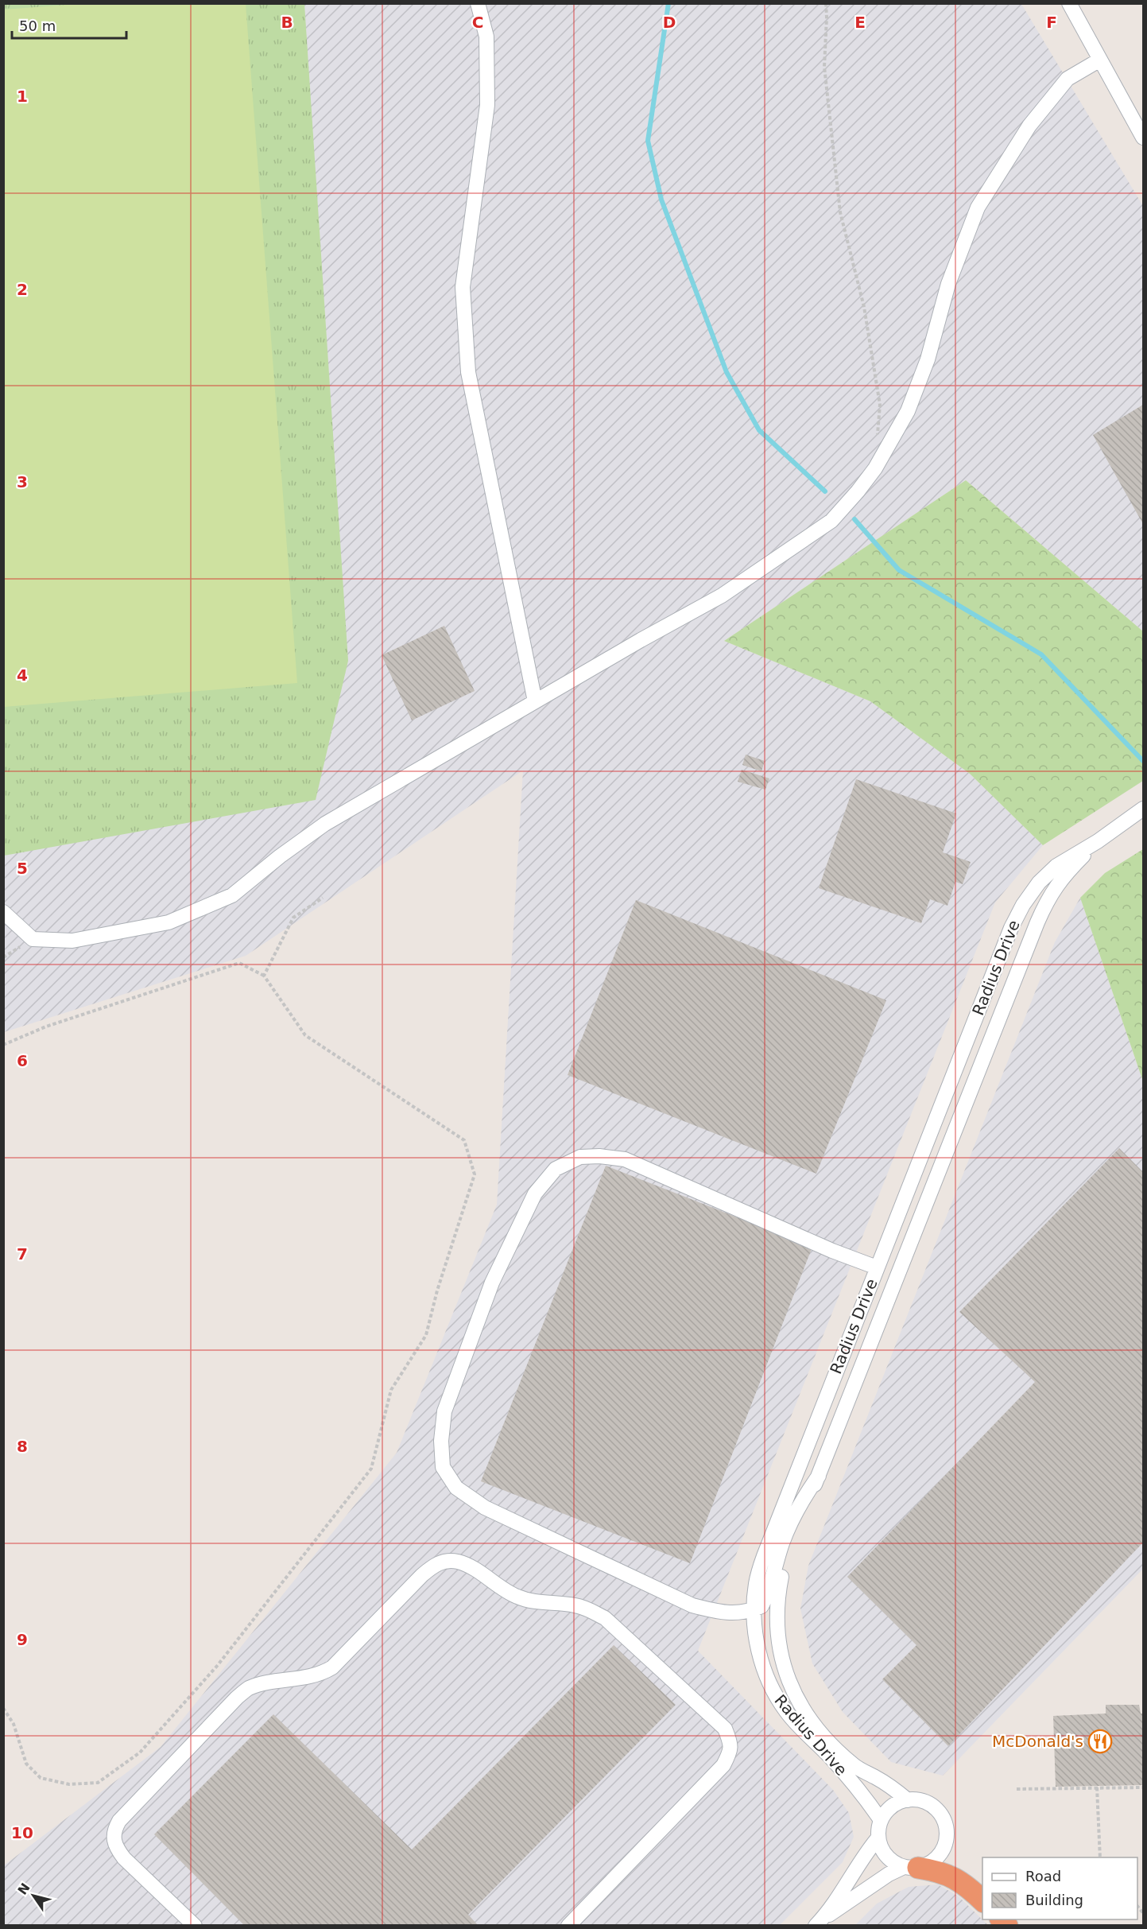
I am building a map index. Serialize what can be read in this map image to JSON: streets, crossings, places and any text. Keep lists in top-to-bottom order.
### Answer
{
  "streets": {
    "street": ["Radius Drive"]
  },
  "places": {
    "restaurant": ["McDonald's"]
  },
  "legend": ["Road", "Building"],
  "scale_bar": "50 m",
  "north": "top left",
  "grid": {
    "columns": [
      "B",
      "C",
      "D",
      "E",
      "F"
    ],
    "rows": [
      "1",
      "2",
      "3",
      "4",
      "5",
      "6",
      "7",
      "8",
      "9",
      "10"
    ]
  }
}
